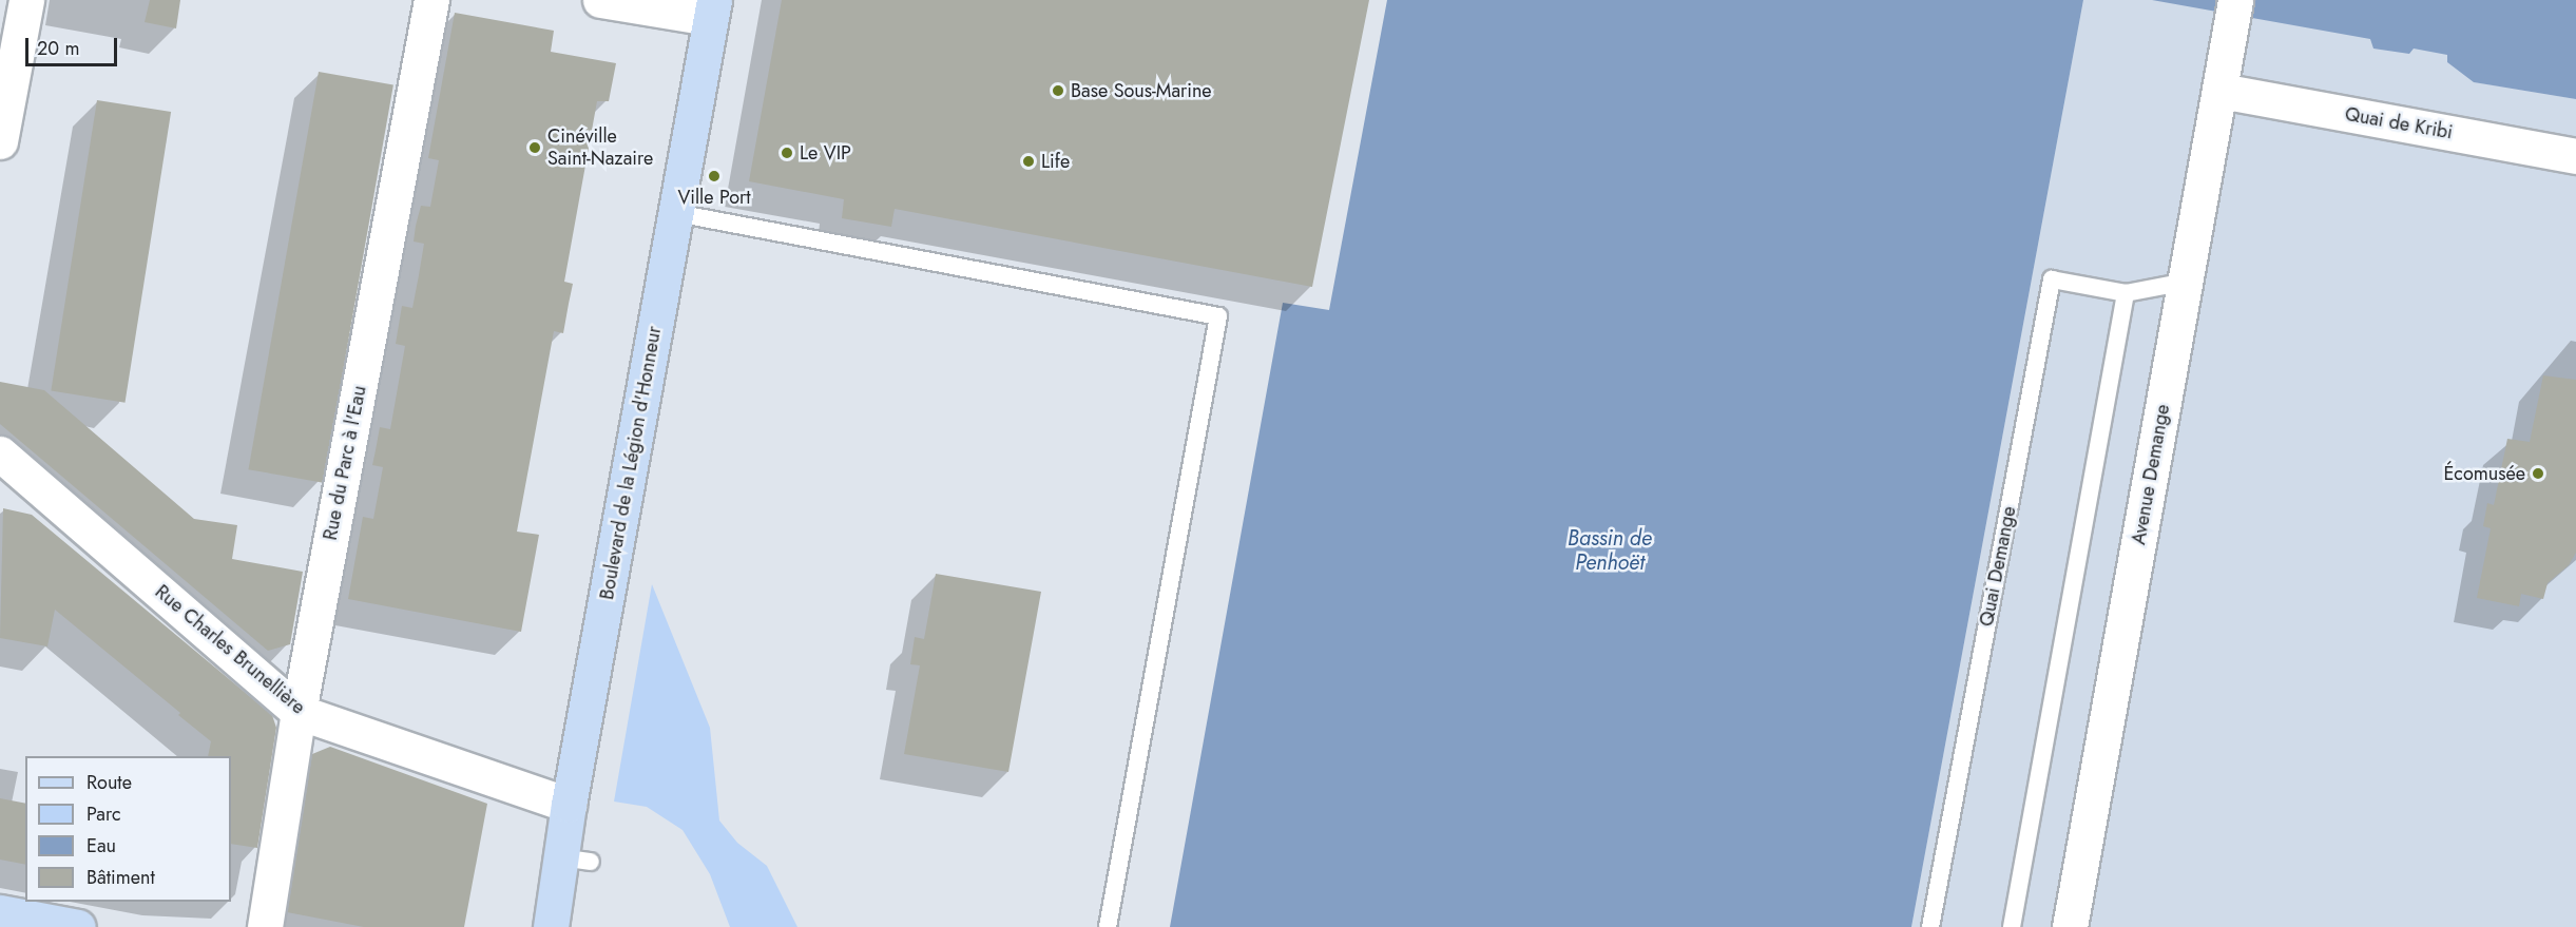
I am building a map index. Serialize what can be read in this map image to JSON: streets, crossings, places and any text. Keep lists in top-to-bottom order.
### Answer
{
  "streets": {
    "main road": ["Boulevard de la Légion d'Honneur"],
    "street": [
      "Quai de Kribi",
      "Rue du Parc à l'Eau",
      "Avenue Demange",
      "Rue Charles Brunellière"
    ],
    "lane": ["Quai Demange"]
  },
  "crossings": [
    ["Quai de Kribi", "Avenue Demange"],
    ["Rue du Parc à l'Eau", "Rue Charles Brunellière"],
    ["Boulevard de la Légion d'Honneur", "Rue Charles Brunellière"]
  ],
  "water": ["Bassin de Penhoët"],
  "places": [
    "Base Sous-Marine",
    "Cinéville Saint-Nazaire",
    "Le VIP",
    "Life",
    "Ville Port",
    "Écomusée"
  ],
  "legend": [
    "Route",
    "Parc",
    "Eau",
    "Bâtiment"
  ],
  "scale_bar": "20 m"
}
